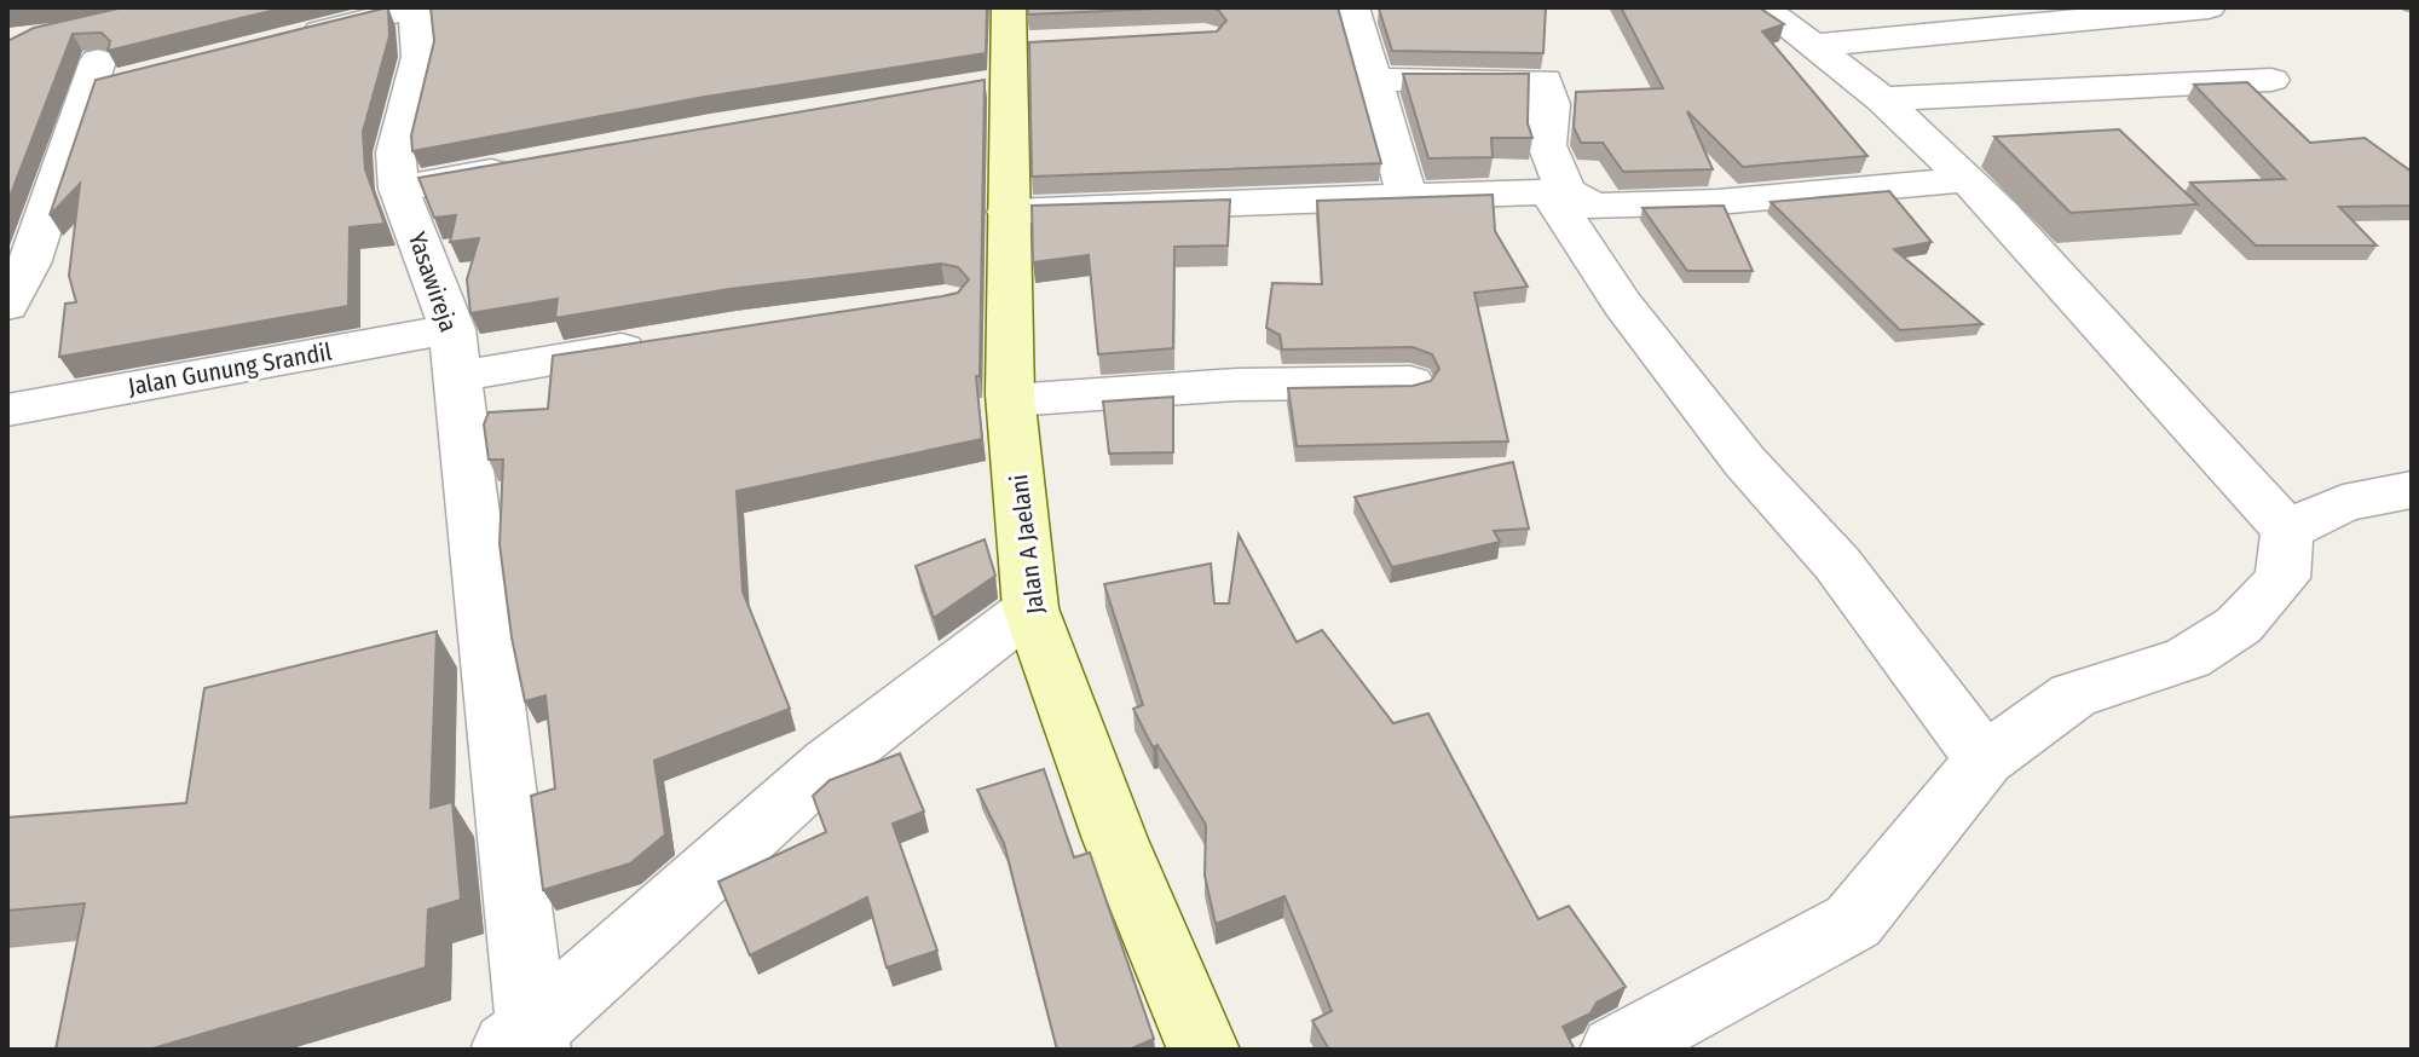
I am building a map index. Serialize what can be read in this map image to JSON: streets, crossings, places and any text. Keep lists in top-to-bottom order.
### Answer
{
  "streets": {
    "street": ["Yasawireja", "Jalan Gunung Srandil", "Jalan A Jaelani"]
  },
  "crossings": [
    ["Yasawireja", "Jalan Gunung Srandil"]
  ]
}
